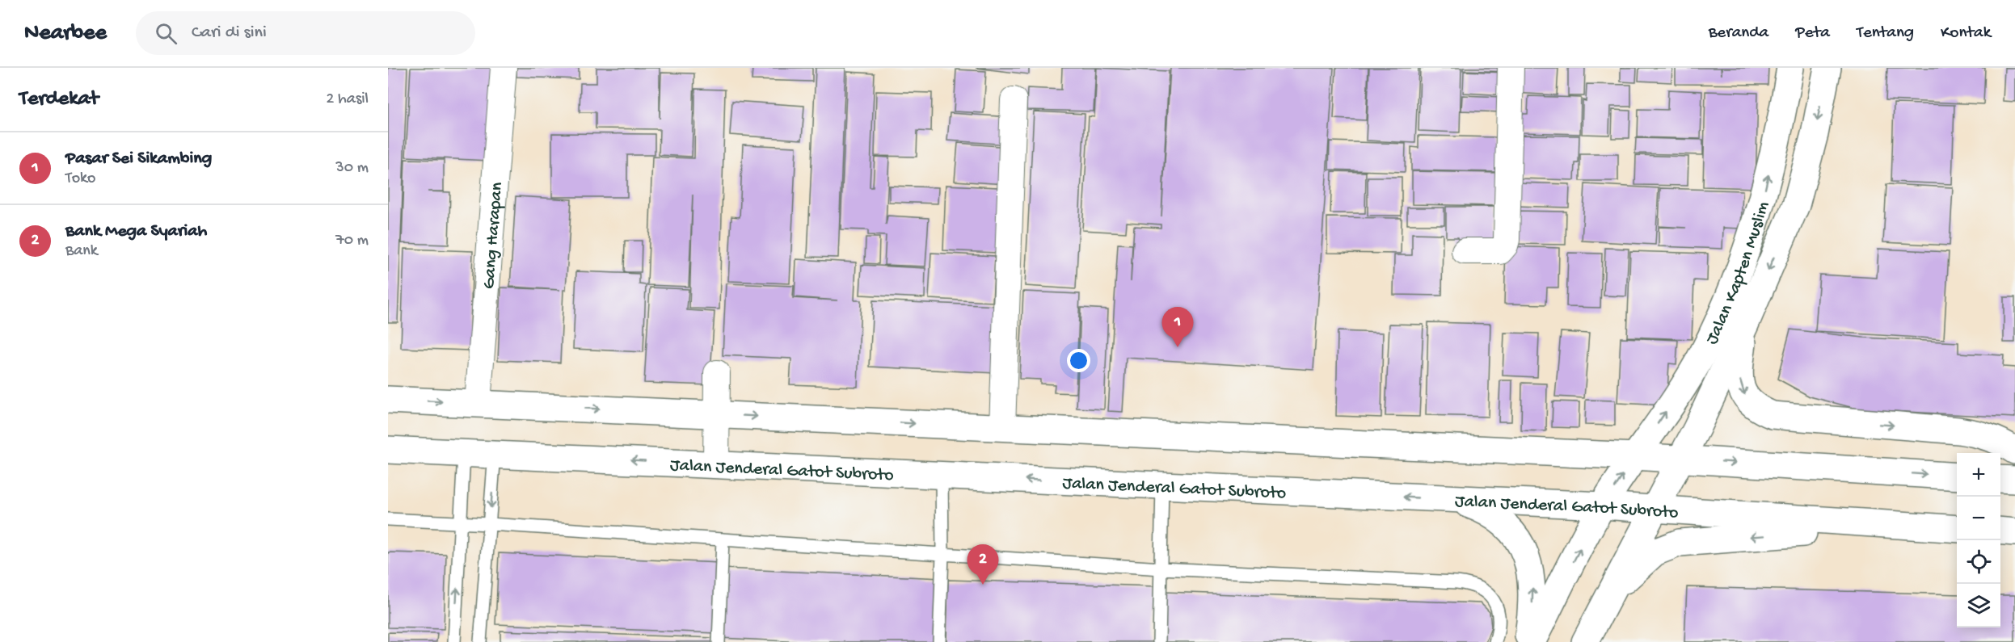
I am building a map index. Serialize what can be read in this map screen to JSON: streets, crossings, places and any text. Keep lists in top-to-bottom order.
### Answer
{
  "streets": {
    "main road": ["Jalan Kapten Muslim", "Jalan Jenderal Gatot Subroto"],
    "street": ["Gang Harapan"]
  },
  "crossings": [
    ["Jalan Kapten Muslim", "Jalan Jenderal Gatot Subroto"]
  ],
  "page": {
    "header": "Nearbee",
    "search": "Cari di sini",
    "nav": [
      "Beranda",
      "Peta",
      "Tentang",
      "Kontak"
    ],
    "heading": ["Terdekat", "2 hasil"],
    "list": [
      {
        "mark": "1",
        "name": "Pasar Sei Sikambing",
        "note": "Toko",
        "value": "30 m"
      },
      {
        "mark": "2",
        "name": "Bank Mega Syariah",
        "note": "Bank",
        "value": "70 m"
      }
    ],
    "pins": ["1", "2"],
    "map_buttons": ["+", "−"]
  }
}
